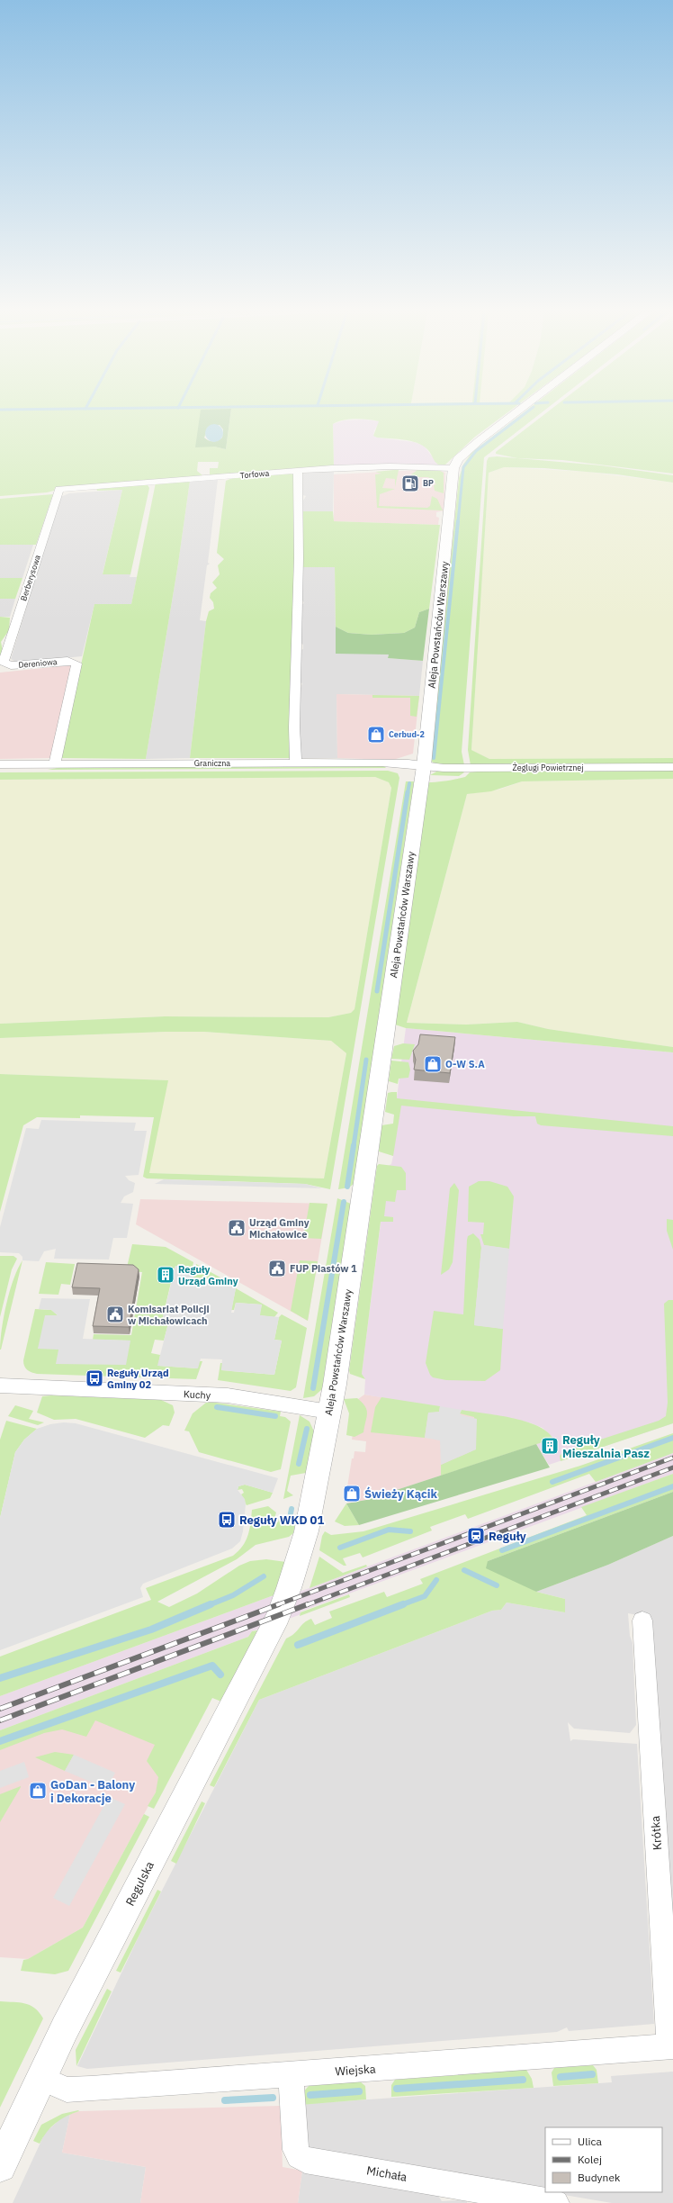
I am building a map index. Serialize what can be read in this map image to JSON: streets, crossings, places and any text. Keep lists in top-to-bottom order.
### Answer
{
  "streets": {
    "street": [
      "Torfowa",
      "Berberysowa",
      "Aleja Powstańców Warszawy",
      "Dereniowa",
      "Graniczna",
      "Żeglugi Powietrznej",
      "Kuchy",
      "Krótka",
      "Regulska",
      "Wiejska",
      "Michała"
    ]
  },
  "crossings": [
    ["Torfowa", "Berberysowa"],
    ["Torfowa", "Aleja Powstańców Warszawy"],
    ["Berberysowa", "Dereniowa"],
    ["Aleja Powstańców Warszawy", "Graniczna"],
    ["Aleja Powstańców Warszawy", "Żeglugi Powietrznej"],
    ["Aleja Powstańców Warszawy", "Kuchy"],
    ["Aleja Powstańców Warszawy", "Regulska"],
    ["Dereniowa", "Graniczna"],
    ["Graniczna", "Żeglugi Powietrznej"],
    ["Krótka", "Wiejska"],
    ["Regulska", "Wiejska"],
    ["Wiejska", "Michała"]
  ],
  "places": {
    "fuel station": ["BP"],
    "shop": [
      "Cerbud-2",
      "O-W S.A",
      "Świeży Kącik",
      "GoDan - Balony i Dekoracje"
    ],
    "public building": ["Urząd Gminy Michałowice", "FUP Piastów 1", "Komisariat Policji w Michałowicach"],
    "building": ["Reguły Urząd Gminy", "Reguły Mieszalnia Pasz"],
    "bus stop": ["Reguły Urząd Gminy 02", "Reguły WKD 01"],
    "station": ["Reguły"]
  },
  "legend": ["Ulica", "Kolej", "Budynek"]
}
